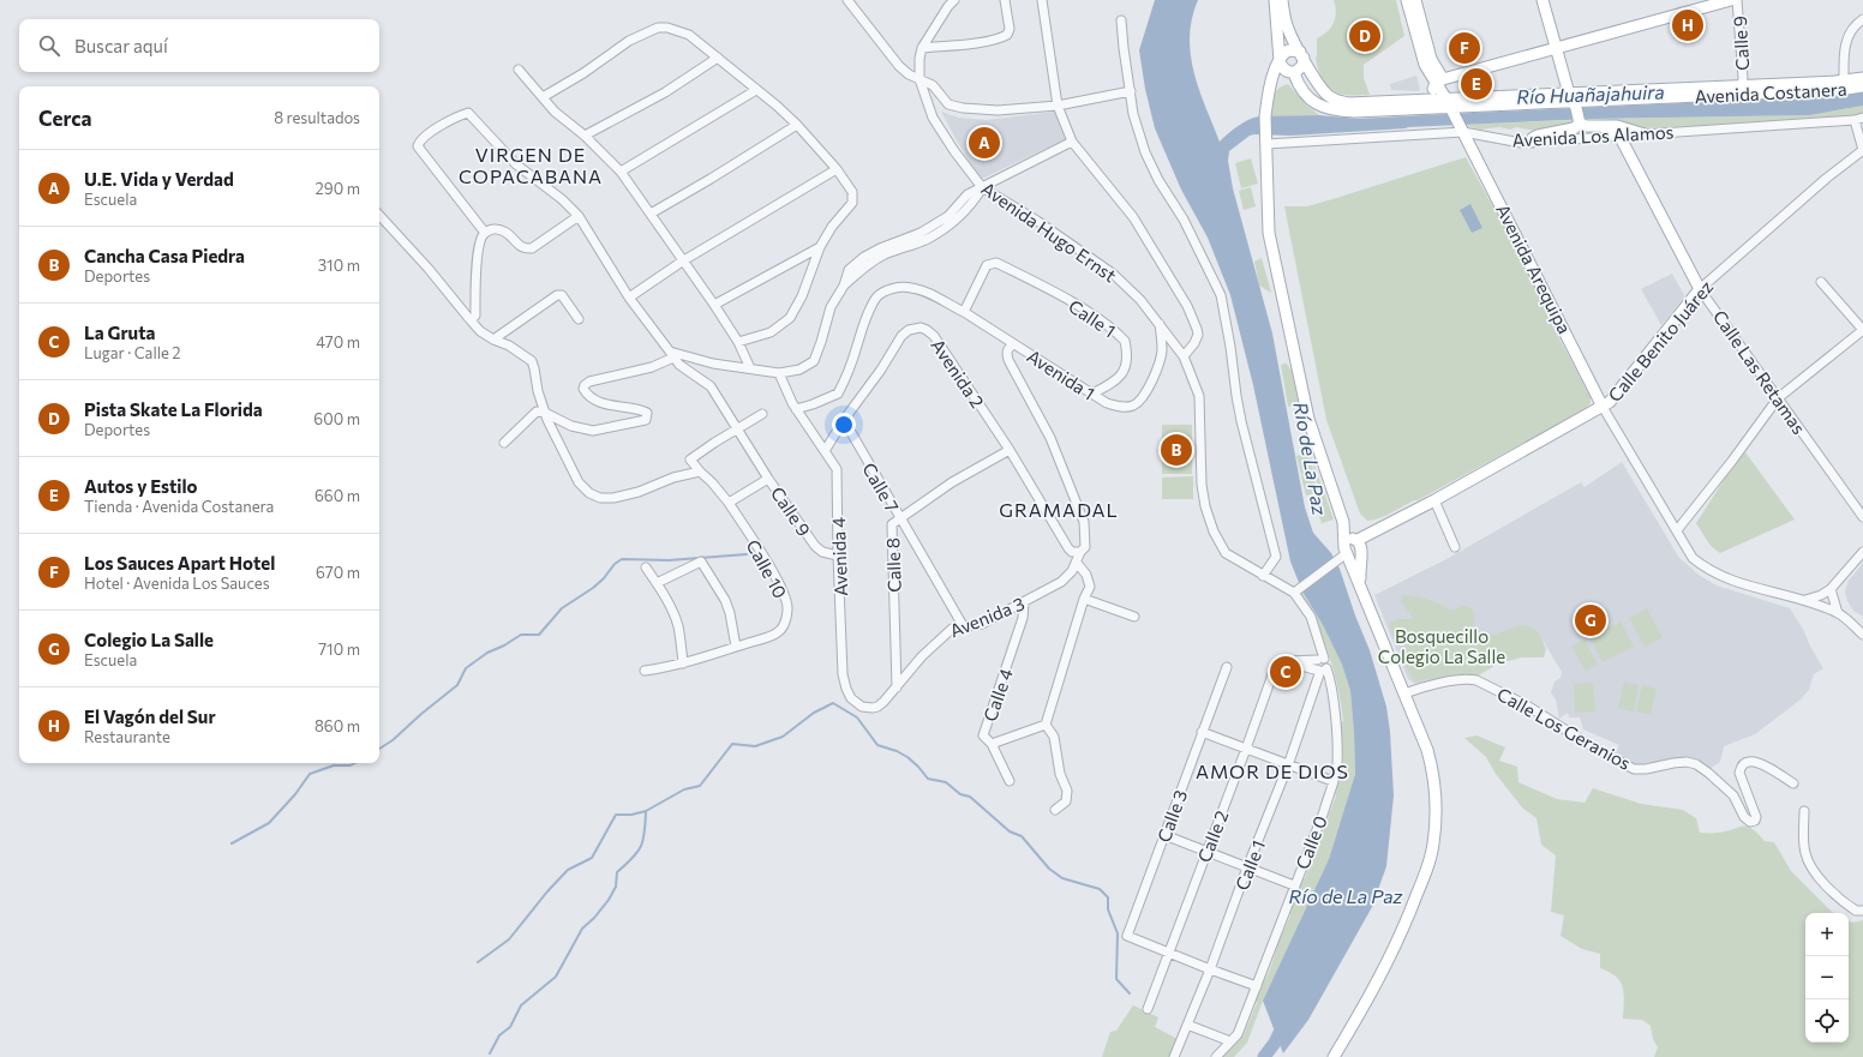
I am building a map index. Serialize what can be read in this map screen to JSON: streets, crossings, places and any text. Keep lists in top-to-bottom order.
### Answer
{
  "streets": {
    "main road": [
      "Avenida Costanera",
      "Avenida Arequipa",
      "Calle Benito Juárez",
      "Calle Las Retamas"
    ],
    "street": [
      "Calle 9",
      "Avenida Los Alamos",
      "Avenida Hugo Ernst",
      "Calle 1",
      "Avenida 2",
      "Avenida 1",
      "Calle 7",
      "Avenida 4",
      "Calle 8",
      "Calle 10",
      "Avenida 3",
      "Calle 4",
      "Calle Los Geranios",
      "Calle 3",
      "Calle 2",
      "Calle 0"
    ]
  },
  "crossings": [
    ["Calle 9", "Avenida Costanera"],
    ["Calle 9", "Avenida 4"],
    ["Avenida Costanera", "Avenida Arequipa"],
    ["Avenida Los Alamos", "Avenida Arequipa"],
    ["Avenida Los Alamos", "Calle Las Retamas"],
    ["Avenida Hugo Ernst", "Avenida 1"],
    ["Avenida Hugo Ernst", "Calle 0"],
    ["Avenida Arequipa", "Calle Benito Juárez"],
    ["Calle 1", "Avenida 1"],
    ["Calle 1", "Calle 0"],
    ["Calle Benito Juárez", "Calle Las Retamas"],
    ["Avenida 2", "Avenida 1"],
    ["Avenida 2", "Calle 7"],
    ["Avenida 2", "Avenida 4"],
    ["Avenida 2", "Calle 8"],
    ["Avenida 2", "Avenida 3"],
    ["Avenida 1", "Avenida 3"],
    ["Calle 7", "Calle 8"],
    ["Calle 7", "Avenida 3"],
    ["Avenida 4", "Calle 8"],
    ["Avenida 4", "Avenida 3"],
    ["Calle 8", "Avenida 3"],
    ["Avenida 3", "Calle 4"],
    ["Calle 3", "Calle 2"]
  ],
  "districts": ["VIRGEN DE COPACABANA", "GRAMADAL", "AMOR DE DIOS"],
  "water": ["Río Huañajahuira", "Río de La Paz"],
  "parks": ["Bosquecillo Colegio La Salle"],
  "page": {
    "pins": [
      "H",
      "D",
      "F",
      "E",
      "A",
      "B",
      "G",
      "C"
    ],
    "search": "Buscar aquí",
    "heading": ["Cerca", "8 resultados"],
    "list": [
      {
        "mark": "A",
        "name": "U.E. Vida y Verdad",
        "note": "Escuela",
        "value": "290 m"
      },
      {
        "mark": "B",
        "name": "Cancha Casa Piedra",
        "note": "Deportes",
        "value": "310 m"
      },
      {
        "mark": "C",
        "name": "La Gruta",
        "note": "Lugar · Calle 2",
        "value": "470 m"
      },
      {
        "mark": "D",
        "name": "Pista Skate La Florida",
        "note": "Deportes",
        "value": "600 m"
      },
      {
        "mark": "E",
        "name": "Autos y Estilo",
        "note": "Tienda · Avenida Costanera",
        "value": "660 m"
      },
      {
        "mark": "F",
        "name": "Los Sauces Apart Hotel",
        "note": "Hotel · Avenida Los Sauces",
        "value": "670 m"
      },
      {
        "mark": "G",
        "name": "Colegio La Salle",
        "note": "Escuela",
        "value": "710 m"
      },
      {
        "mark": "H",
        "name": "El Vagón del Sur",
        "note": "Restaurante",
        "value": "860 m"
      }
    ],
    "map_buttons": ["+", "−"]
  }
}
